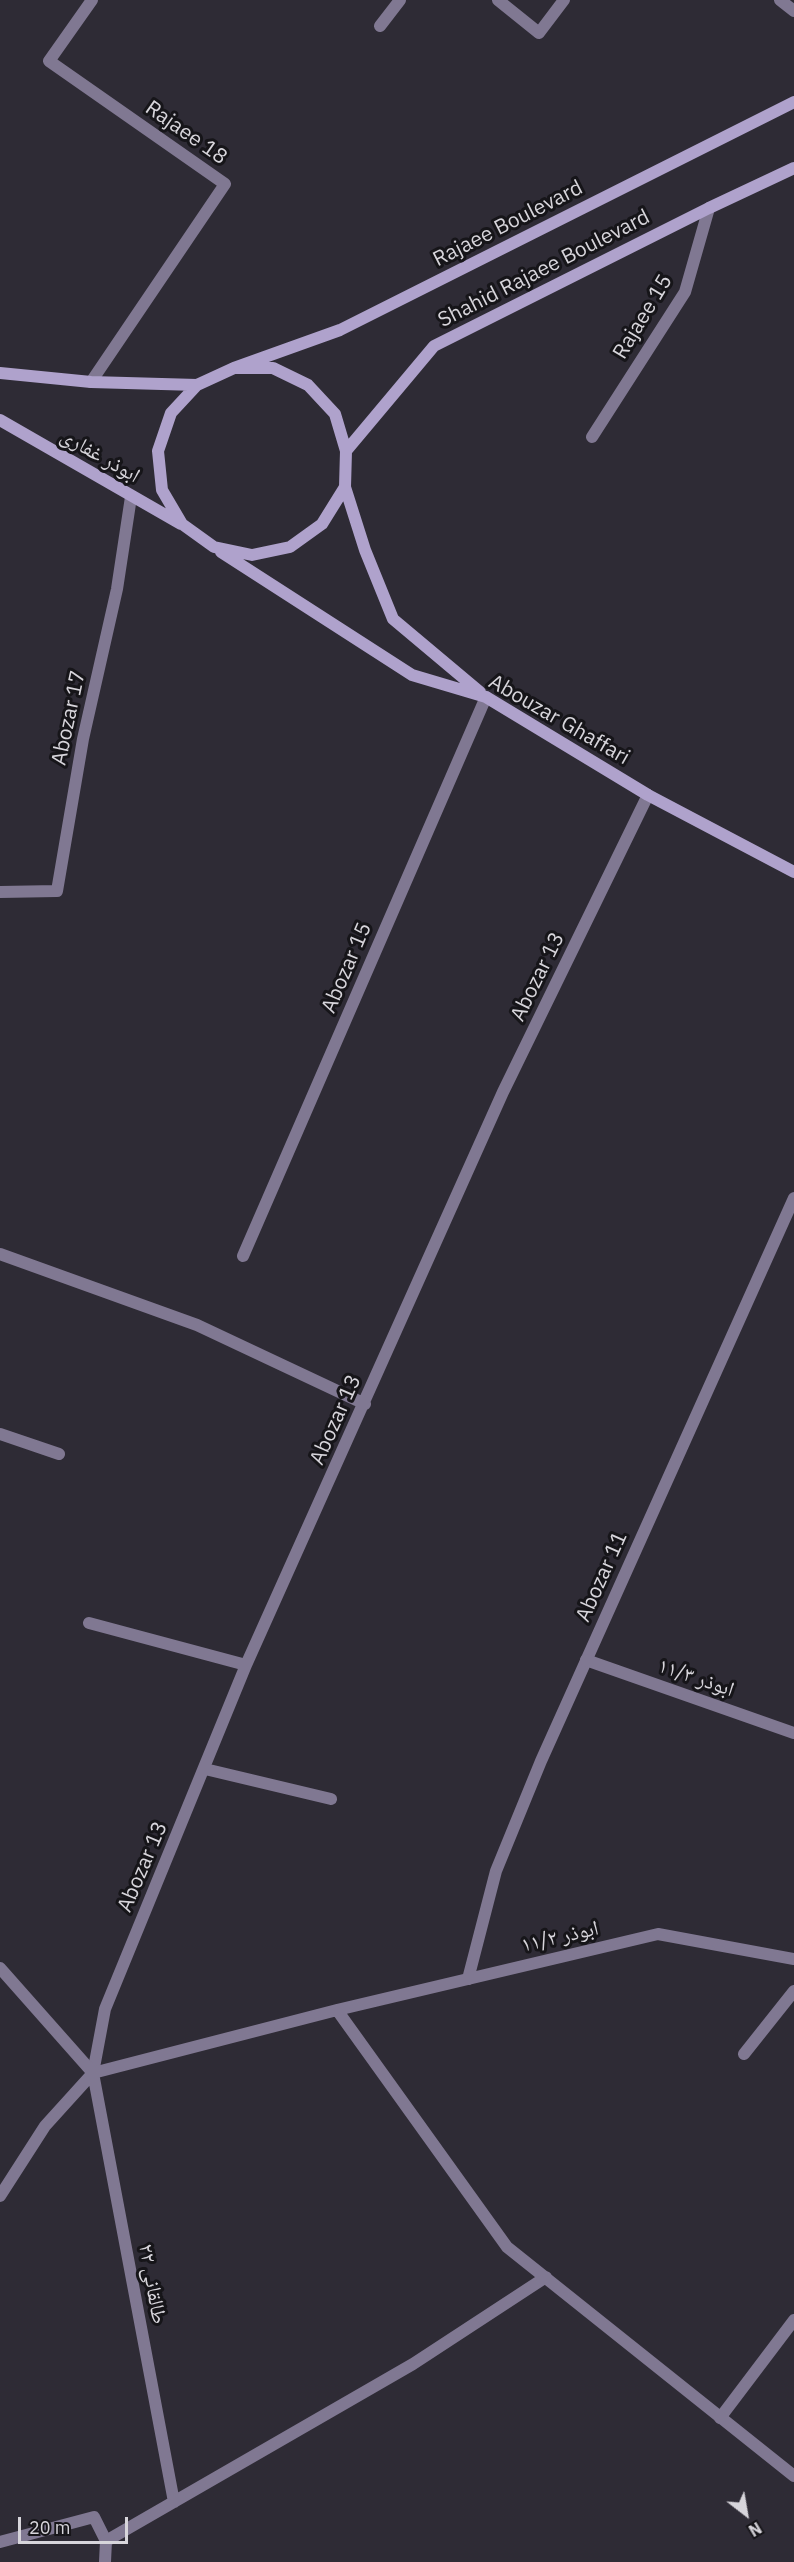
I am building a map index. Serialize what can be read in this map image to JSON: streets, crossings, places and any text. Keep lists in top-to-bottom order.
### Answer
{
  "streets": {
    "main road": [
      "Rajaee Boulevard",
      "Shahid Rajaee Boulevard",
      "ابوذر غفاری",
      "Abouzar Ghaffari"
    ],
    "street": [
      "Rajaee 18",
      "Rajaee 15",
      "Abozar 17",
      "Abozar 15",
      "Abozar 13",
      "Abozar 11",
      "ابوذر ۱۱/۳",
      "ابوذر ۱۱/۲",
      "طالقانی ۲۲"
    ]
  },
  "crossings": [
    ["Rajaee Boulevard", "Shahid Rajaee Boulevard"],
    ["Rajaee Boulevard", "ابوذر غفاری"],
    ["Rajaee Boulevard", "Abouzar Ghaffari"],
    ["Shahid Rajaee Boulevard", "Rajaee 15"],
    ["Shahid Rajaee Boulevard", "ابوذر غفاری"],
    ["Shahid Rajaee Boulevard", "Abouzar Ghaffari"],
    ["ابوذر غفاری", "Abozar 17"],
    ["ابوذر غفاری", "Abouzar Ghaffari"],
    ["Abouzar Ghaffari", "Abozar 15"],
    ["Abouzar Ghaffari", "Abozar 13"],
    ["Abozar 13", "ابوذر ۱۱/۲"],
    ["Abozar 13", "طالقانی ۲۲"],
    ["Abozar 11", "ابوذر ۱۱/۳"],
    ["Abozar 11", "ابوذر ۱۱/۲"],
    ["ابوذر ۱۱/۲", "طالقانی ۲۲"]
  ],
  "scale_bar": "20 m",
  "north": "bottom right"
}
